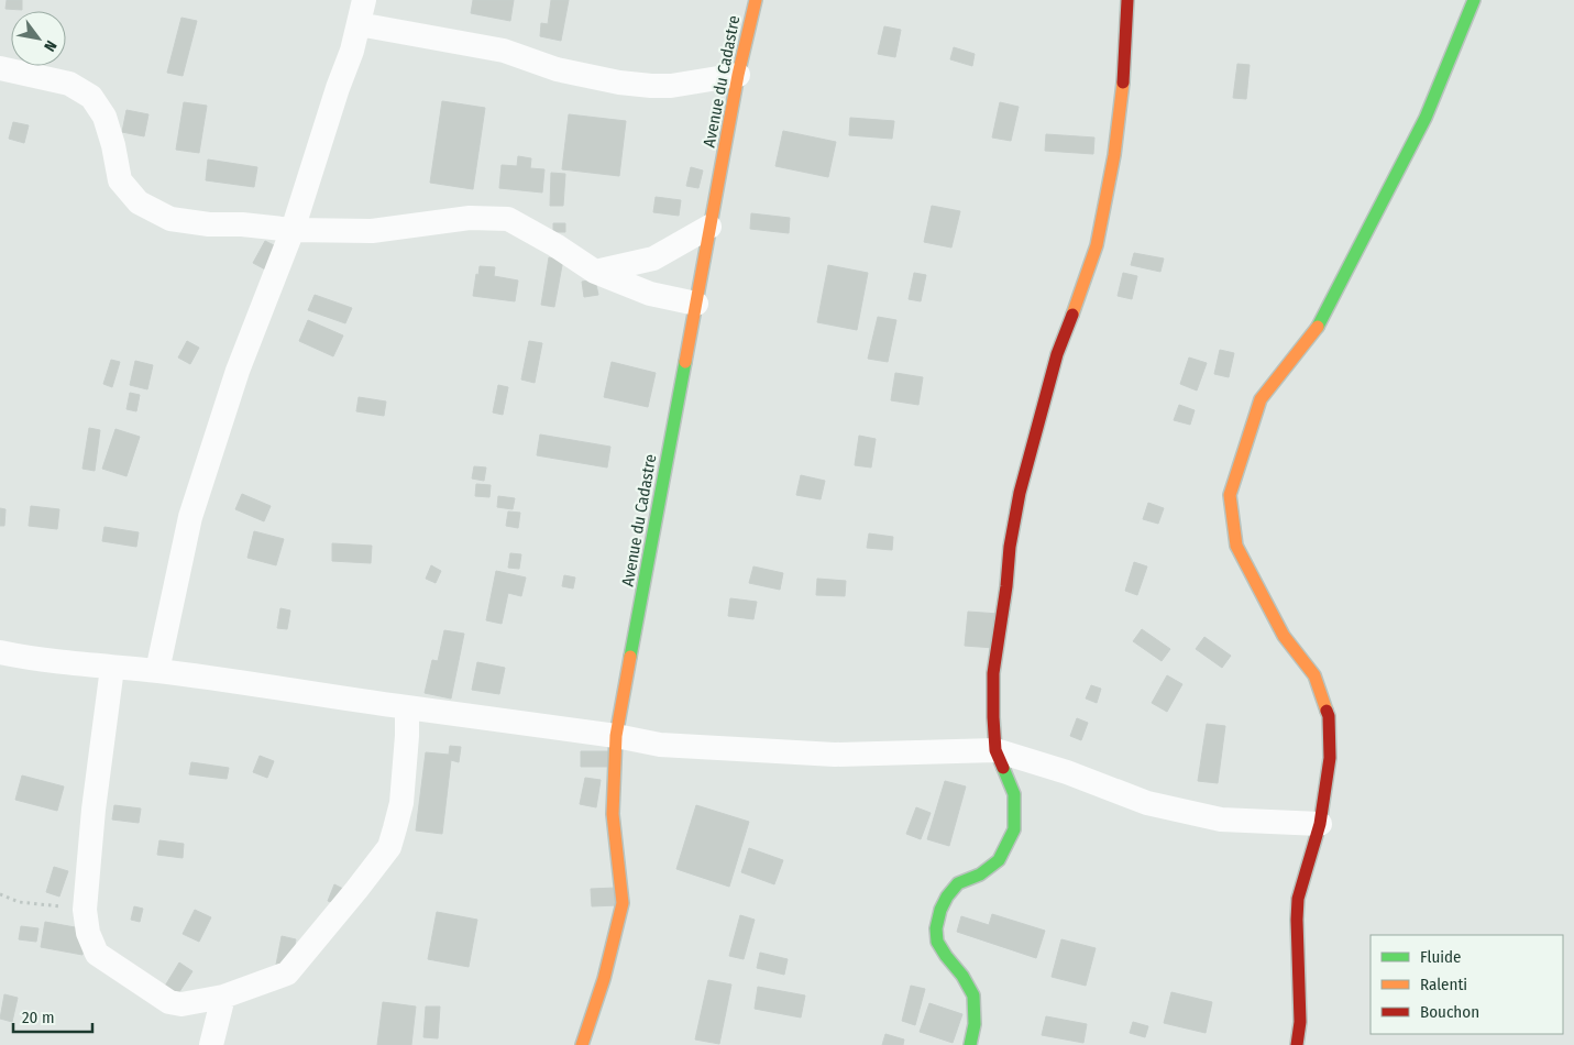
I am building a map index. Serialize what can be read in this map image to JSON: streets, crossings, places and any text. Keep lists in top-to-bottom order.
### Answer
{
  "streets": {
    "street": ["Avenue du Cadastre"]
  },
  "legend": ["Fluide", "Ralenti", "Bouchon"],
  "scale_bar": "20 m",
  "north": "bottom right"
}
